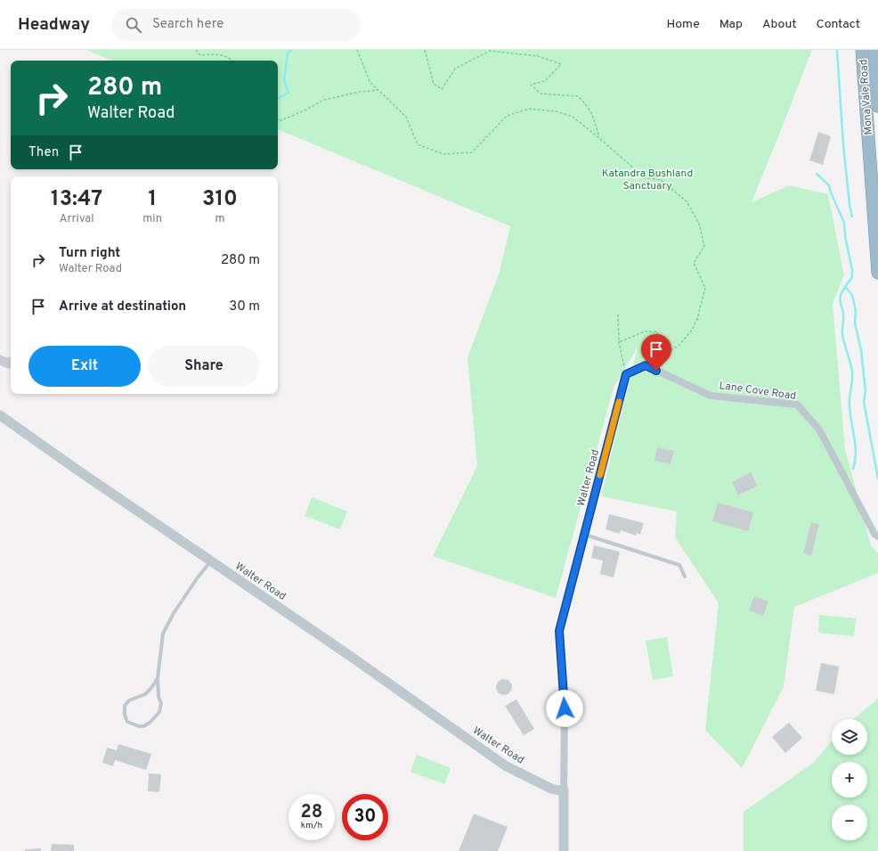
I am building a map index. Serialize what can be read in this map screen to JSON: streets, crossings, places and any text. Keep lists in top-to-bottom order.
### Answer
{
  "streets": {
    "highway": ["Mona Vale Road"],
    "street": ["Lane Cove Road", "Walter Road"]
  },
  "crossings": [
    ["Lane Cove Road", "Walter Road"]
  ],
  "parks": ["Katandra Bushland Sanctuary"],
  "page": {
    "header": "Headway",
    "search": "Search here",
    "nav": [
      "Home",
      "Map",
      "About",
      "Contact"
    ],
    "turn": ["280 m", "Walter Road"],
    "then": "Then",
    "eta": [
      "13:47",
      "Arrival",
      "1",
      "min",
      "310",
      "m"
    ],
    "list": [
      {
        "name": "Turn right",
        "note": "Walter Road",
        "value": "280 m"
      },
      {
        "name": "Arrive at destination",
        "value": "30 m"
      }
    ],
    "buttons": ["Exit", "Share"],
    "map_buttons": ["+", "−"],
    "speed": "28 km/h",
    "limit": "30"
  }
}
